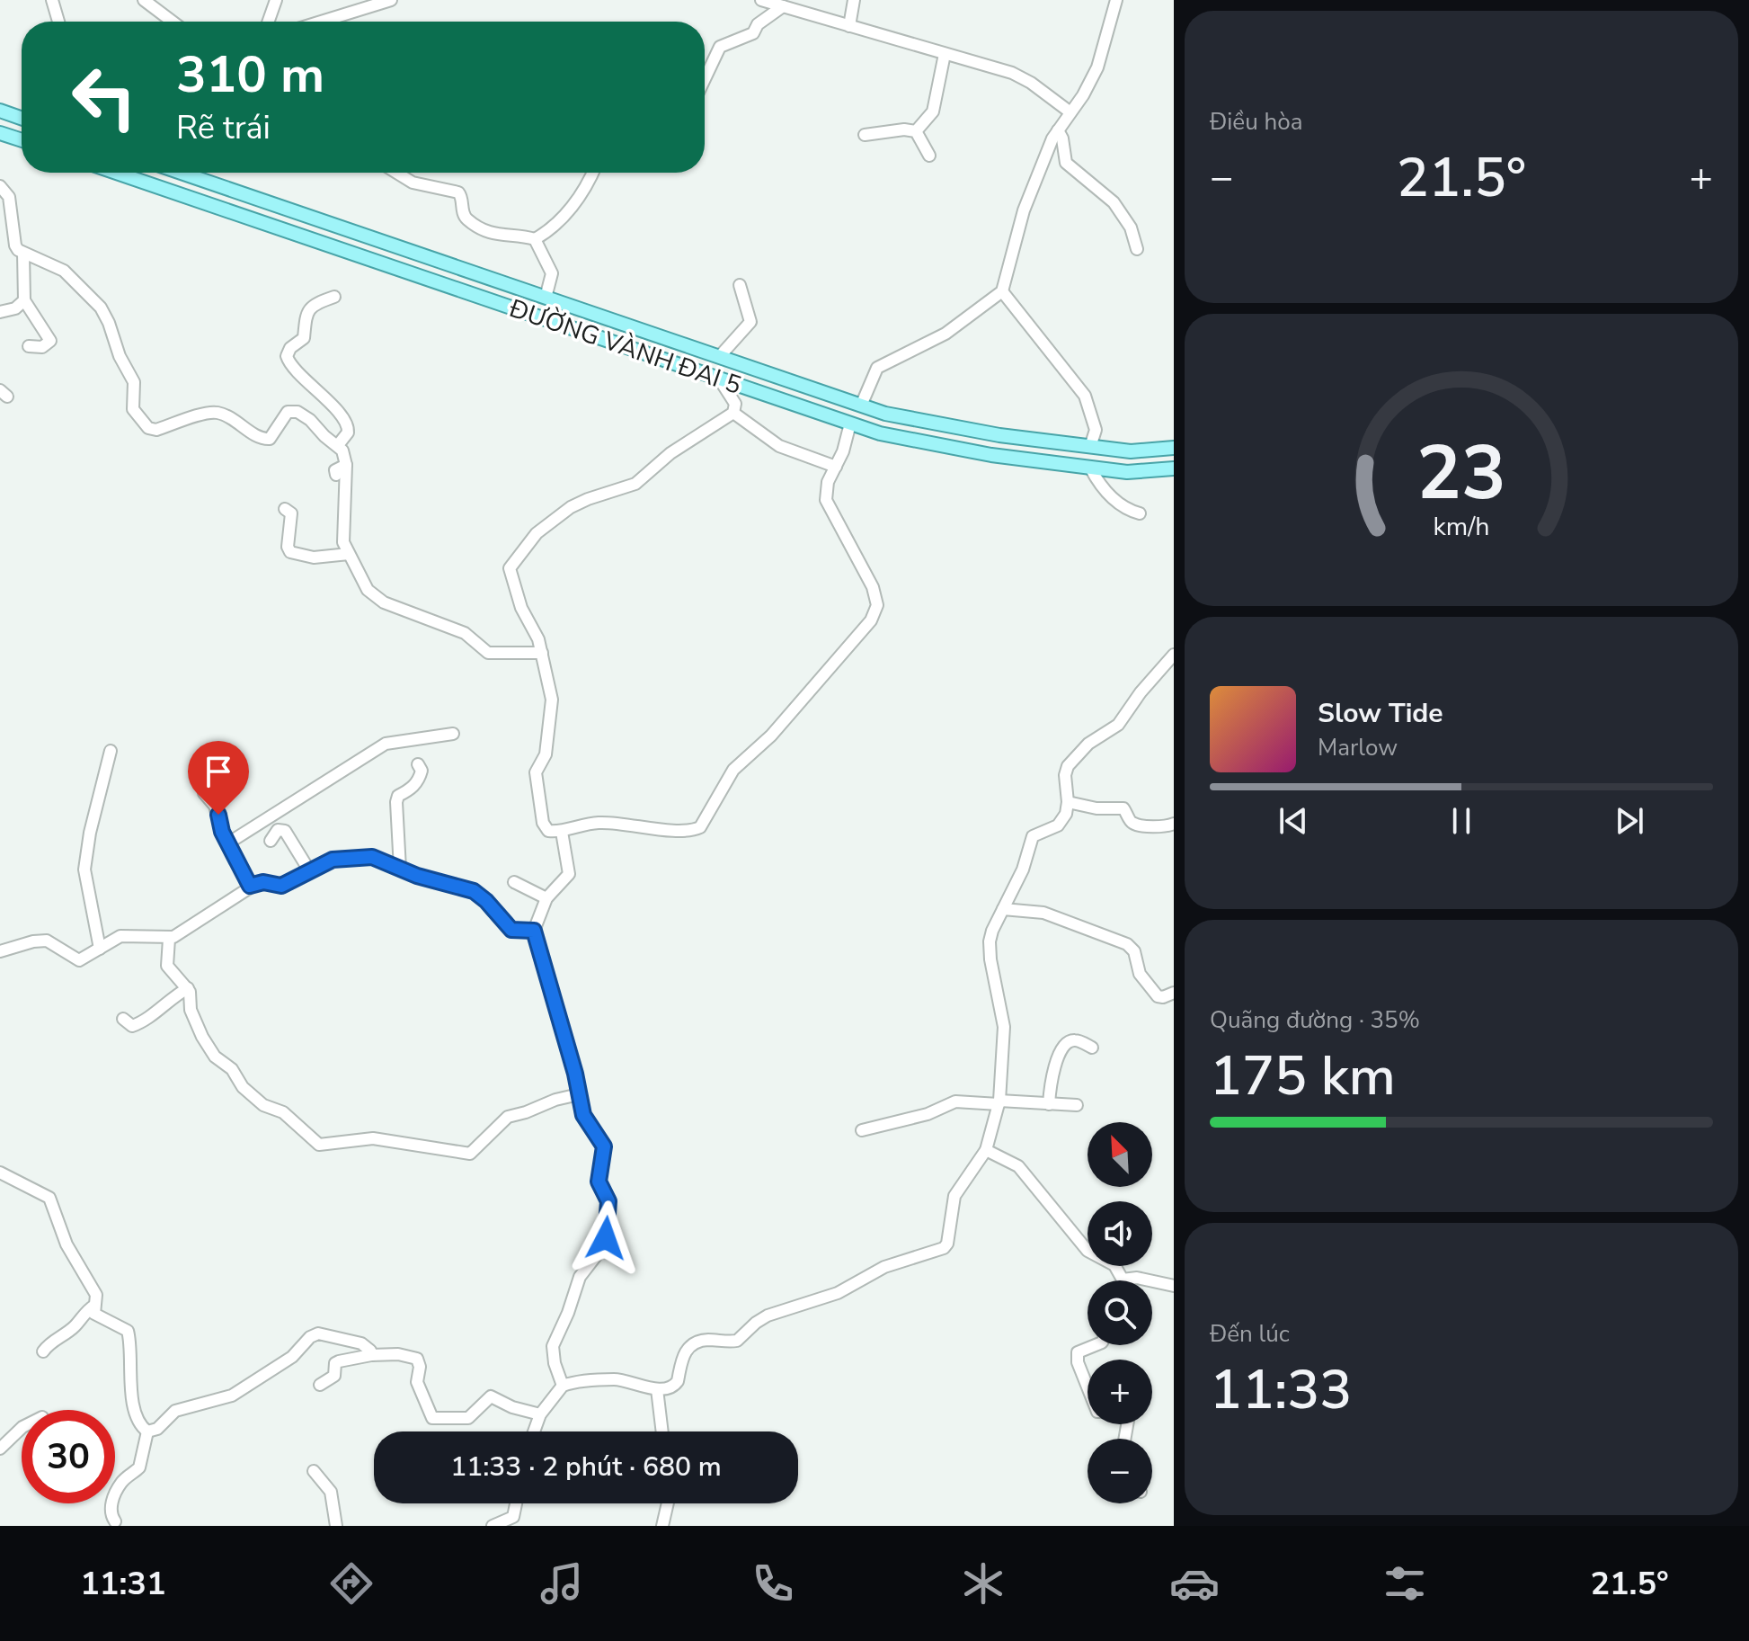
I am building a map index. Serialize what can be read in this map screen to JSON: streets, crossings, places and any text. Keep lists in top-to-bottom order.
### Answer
{
  "streets": {
    "main road": ["ĐƯỜNG VÀNH ĐAI 5"]
  },
  "north": "top left",
  "page": {
    "tile": [
      "Điều hòa",
      ["Quãng đường · 35%", "175 km"],
      ["Đến lúc", "11:33"]
    ],
    "turn": ["310 m", "Rẽ trái"],
    "heat": ["−", "21.5°", "+"],
    "song": ["Slow Tide", "Marlow"],
    "map_buttons": ["+", "−"],
    "limit": "30",
    "trip": "11:33 · 2 phút · 680 m",
    "tabs": ["11:31", "21.5°"],
    "gauge": ["23", "km/h"]
  }
}
